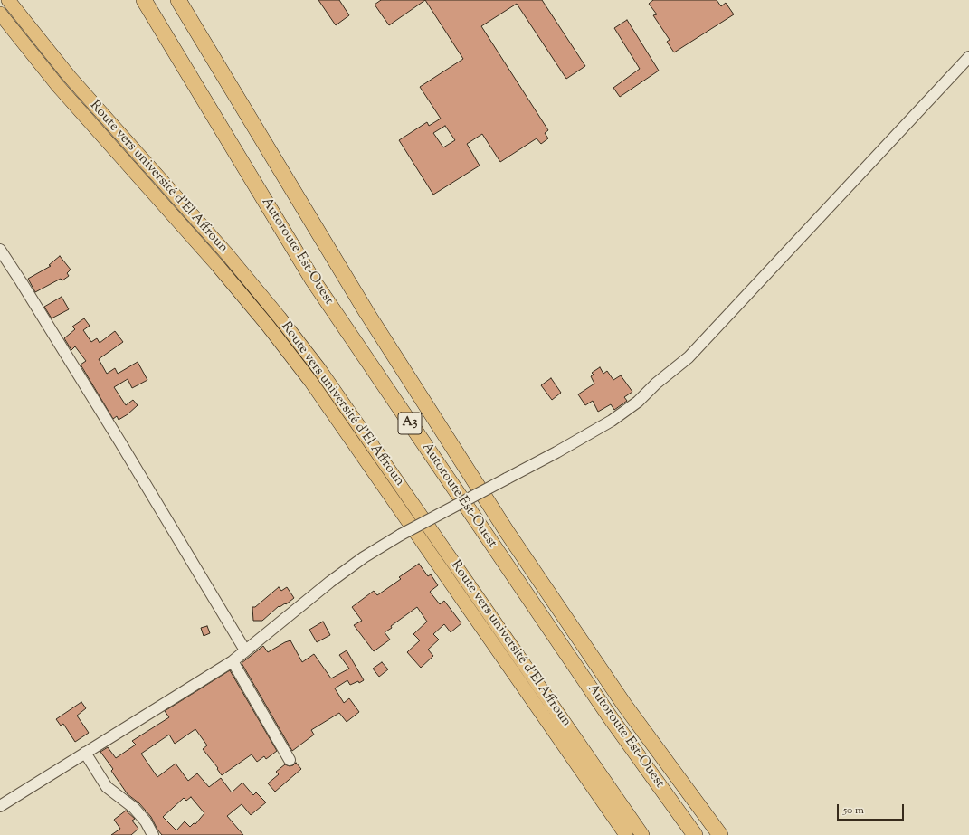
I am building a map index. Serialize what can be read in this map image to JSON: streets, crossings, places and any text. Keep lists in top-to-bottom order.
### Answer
{
  "streets": {
    "highway": ["Autoroute Est-Ouest", "A3"],
    "main road": ["Route vers université d'El Affroun"]
  },
  "scale_bar": "50 m"
}
